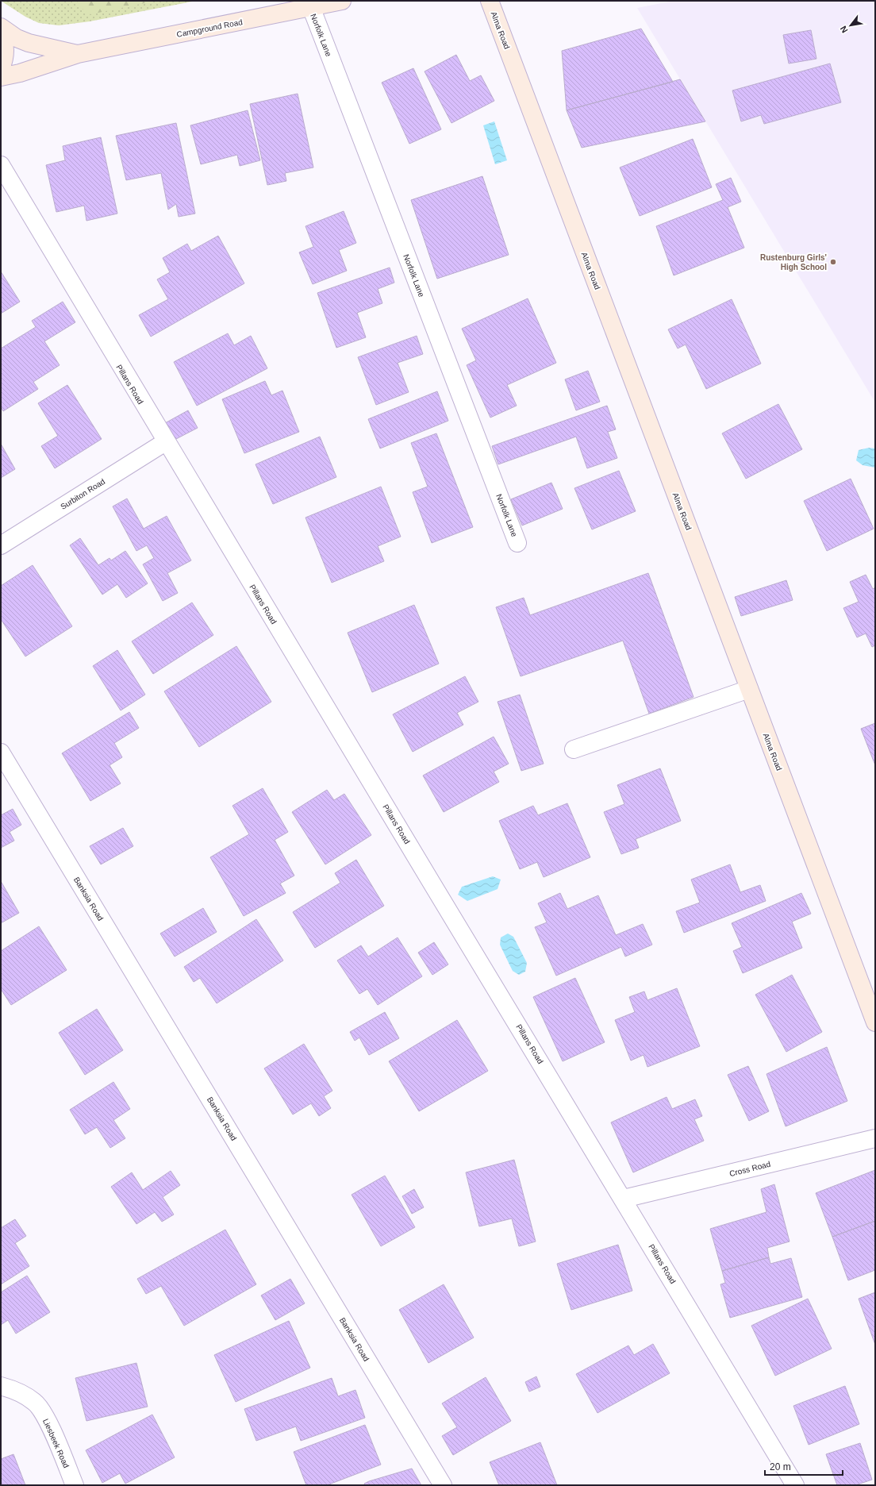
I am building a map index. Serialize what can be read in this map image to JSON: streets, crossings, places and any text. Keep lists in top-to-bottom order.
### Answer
{
  "streets": {
    "street": [
      "Campground Road",
      "Alma Road",
      "Norfolk Lane",
      "Pillans Road",
      "Surbiton Road",
      "Banksia Road",
      "Cross Road",
      "Liesbeek Road"
    ]
  },
  "crossings": [
    ["Campground Road", "Norfolk Lane"],
    ["Pillans Road", "Surbiton Road"],
    ["Pillans Road", "Cross Road"]
  ],
  "places": ["Rustenburg Girls' High School"],
  "scale_bar": "20 m",
  "north": "bottom left"
}
